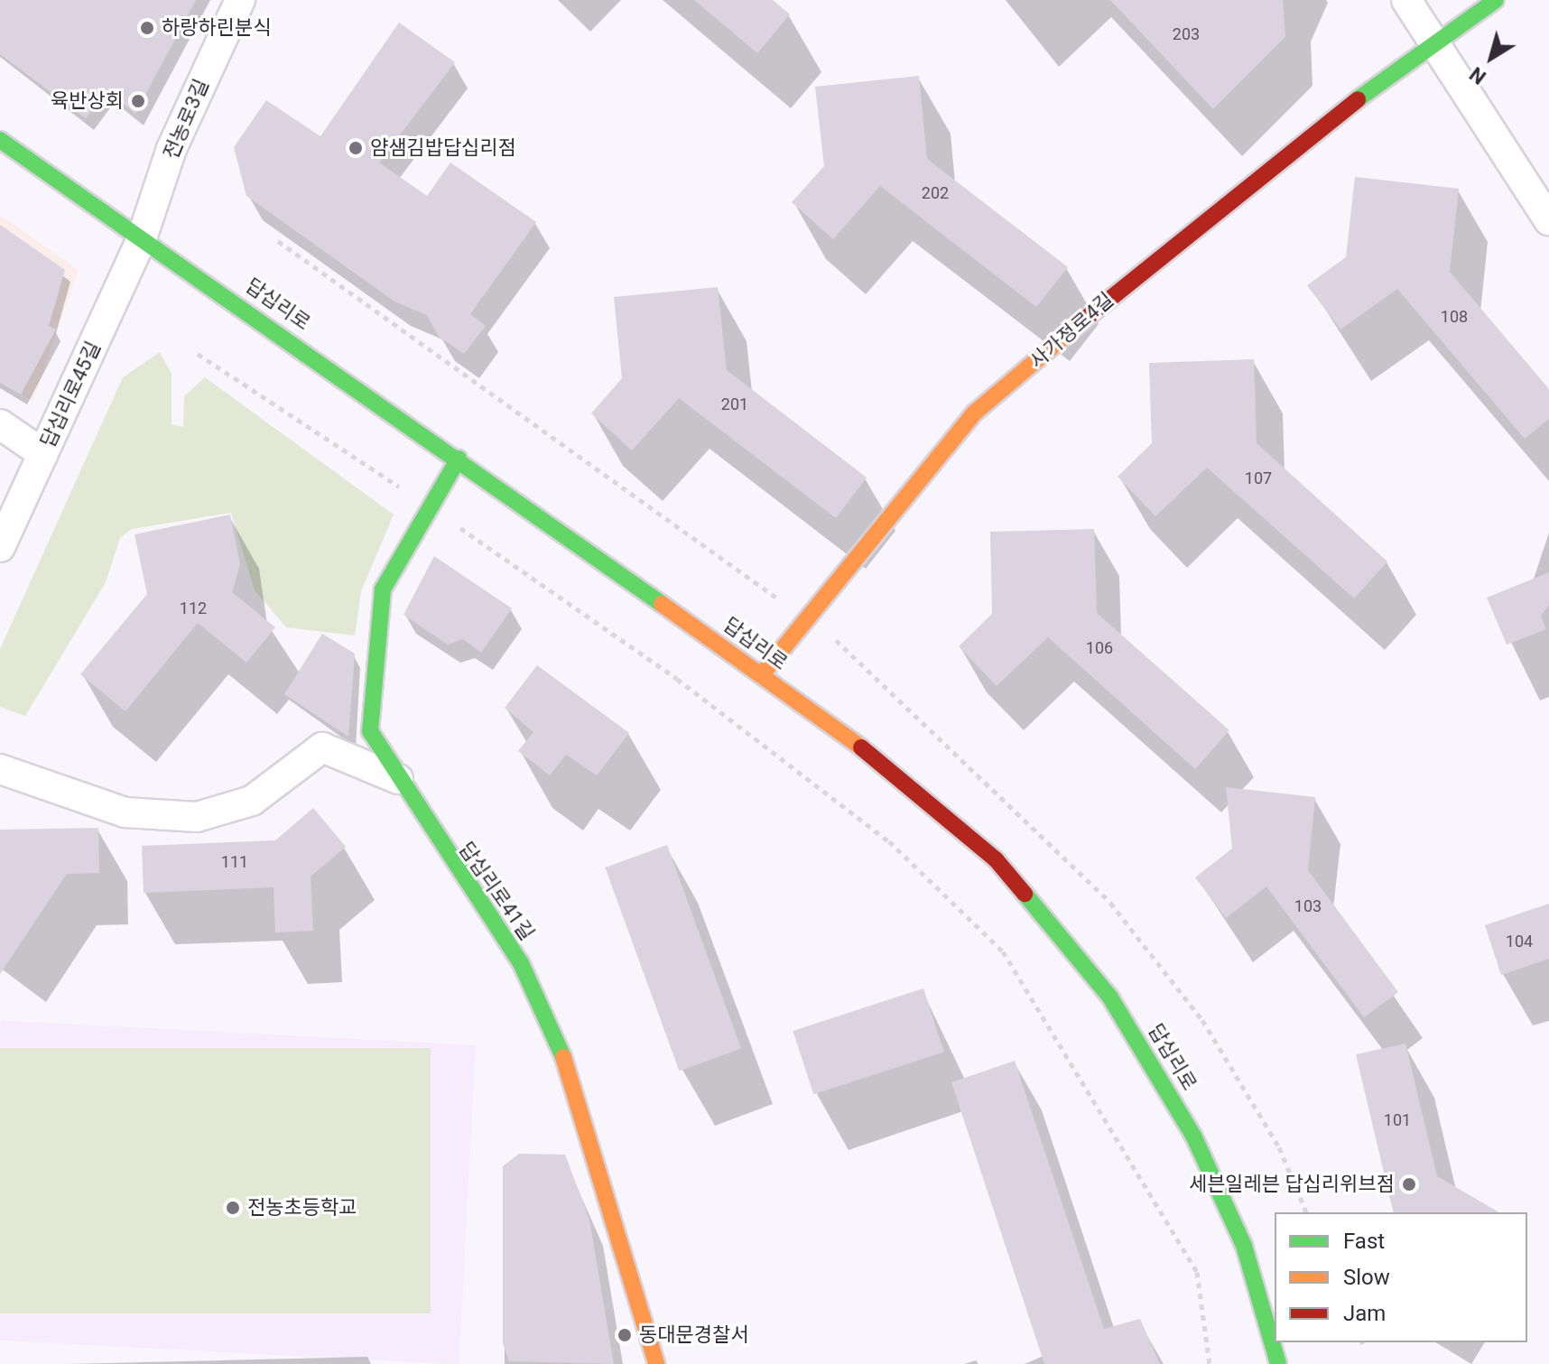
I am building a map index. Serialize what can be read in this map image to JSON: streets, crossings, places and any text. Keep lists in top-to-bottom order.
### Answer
{
  "streets": {
    "street": [
      "전농로3길",
      "답십리로",
      "사가정로4길",
      "답십리로45길",
      "답십리로41길"
    ]
  },
  "crossings": [
    ["전농로3길", "답십리로"],
    ["전농로3길", "답십리로45길"],
    ["답십리로", "사가정로4길"],
    ["답십리로", "답십리로45길"],
    ["답십리로", "답십리로41길"]
  ],
  "places": [
    "하랑하린분식",
    "육반상회",
    "얌샘김밥답십리점",
    "세븐일레븐 답십리위브점",
    "전농초등학교",
    "동대문경찰서"
  ],
  "house_numbers": [
    "203",
    "202",
    "108",
    "201",
    "107",
    "112",
    "106",
    "111",
    "103",
    "104",
    "101"
  ],
  "legend": ["Fast", "Slow", "Jam"],
  "north": "bottom left"
}
